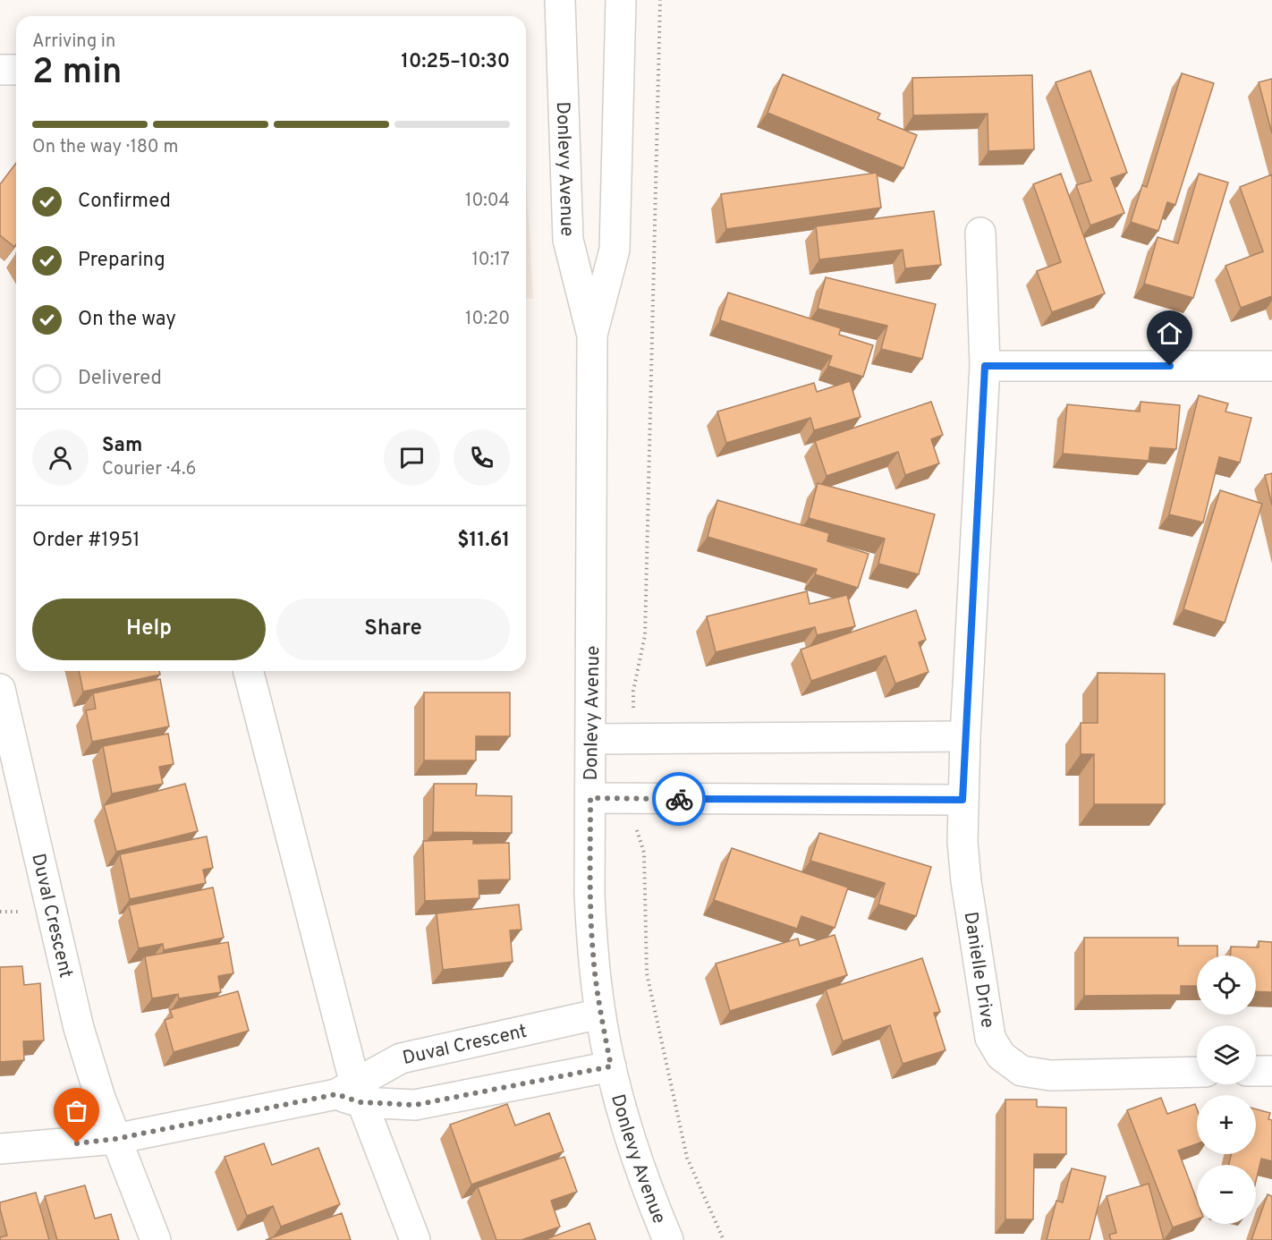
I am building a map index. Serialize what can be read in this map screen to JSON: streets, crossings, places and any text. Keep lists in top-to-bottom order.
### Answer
{
  "streets": {
    "street": ["Donlevy Avenue", "Duval Crescent", "Danielle Drive"]
  },
  "crossings": [
    ["Donlevy Avenue", "Duval Crescent"]
  ],
  "page": {
    "heading": ["2 min", "Arriving in", "10:25–10:30"],
    "panel": [
      "Sam",
      "Courier · 4.6",
      "Order #1951",
      "$11.61"
    ],
    "bar": "On the way · 180 m",
    "list": [
      ["Confirmed", "10:04"],
      ["Preparing", "10:17"],
      ["On the way", "10:20"],
      "Delivered"
    ],
    "buttons": ["Help", "Share"],
    "map_buttons": ["+", "−"]
  }
}
